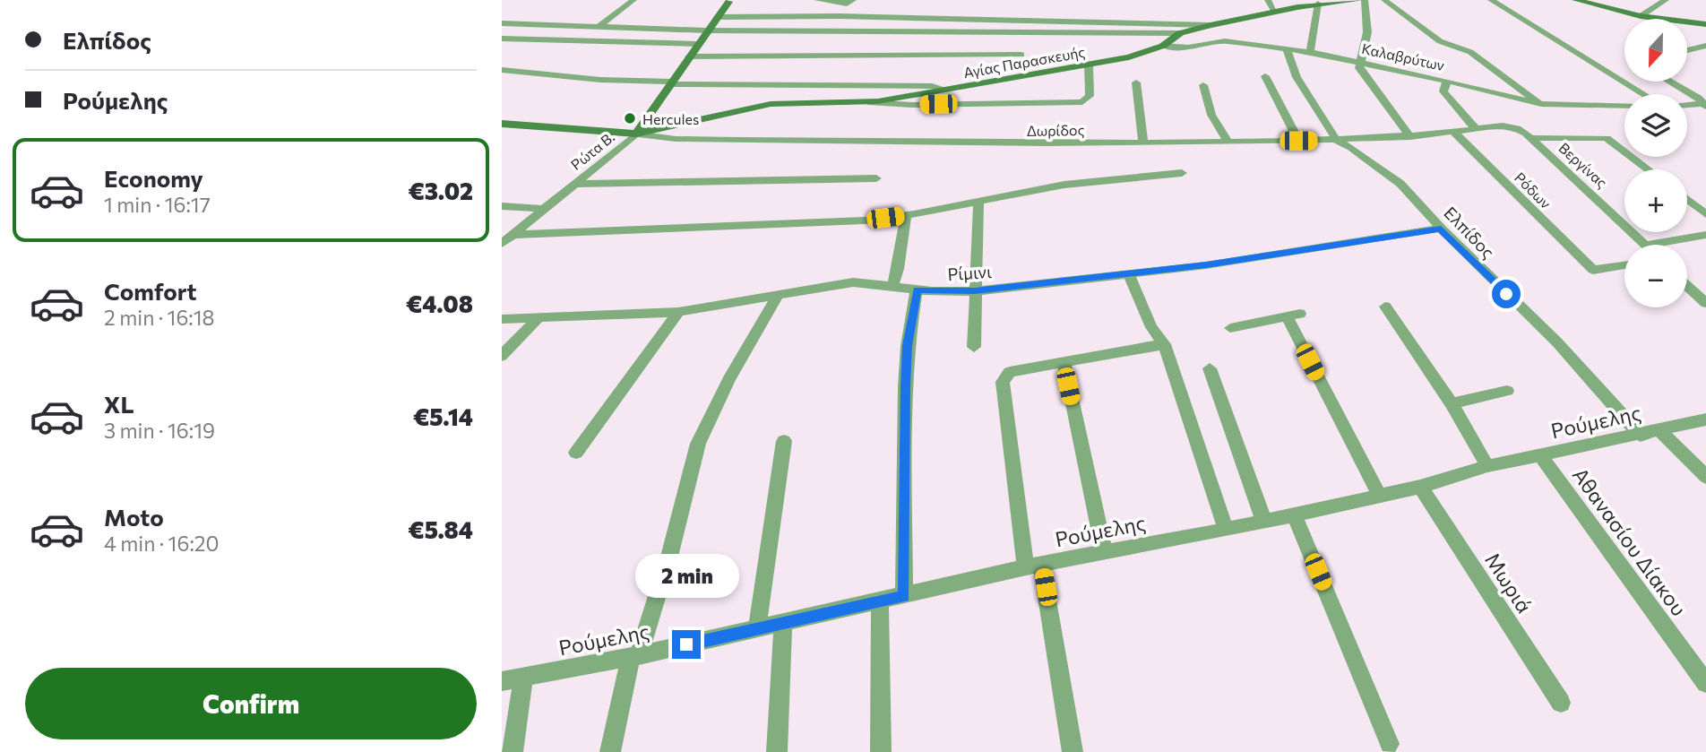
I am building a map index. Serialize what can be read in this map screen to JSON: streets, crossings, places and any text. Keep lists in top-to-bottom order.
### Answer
{
  "streets": {
    "street": [
      "Καλαβρύτων",
      "Αγίας Παρασκευής",
      "Δωρίδος",
      "Ρώτα Β.",
      "Βεργίνας",
      "Ρόδων",
      "Ελπίδος",
      "Ρίμινι",
      "Ρούμελης",
      "Αθανασίου Δίακου",
      "Μωριά"
    ]
  },
  "crossings": [
    ["Καλαβρύτων", "Αγίας Παρασκευής"],
    ["Καλαβρύτων", "Ελπίδος"],
    ["Αγίας Παρασκευής", "Δωρίδος"],
    ["Αγίας Παρασκευής", "Ρώτα Β."],
    ["Δωρίδος", "Ρώτα Β."],
    ["Δωρίδος", "Βεργίνας"],
    ["Δωρίδος", "Ρόδων"],
    ["Δωρίδος", "Ελπίδος"],
    ["Ελπίδος", "Ρίμινι"],
    ["Ελπίδος", "Ρούμελης"],
    ["Ρούμελης", "Αθανασίου Δίακου"],
    ["Ρούμελης", "Μωριά"]
  ],
  "places": ["Hercules"],
  "north": "bottom",
  "page": {
    "banner": ["Ελπίδος", "Ρούμελης"],
    "map_buttons": ["+", "−"],
    "list": [
      {
        "name": "Economy",
        "note": "1 min · 16:17",
        "value": "€3.02"
      },
      {
        "name": "Comfort",
        "note": "2 min · 16:18",
        "value": "€4.08"
      },
      {
        "name": "XL",
        "note": "3 min · 16:19",
        "value": "€5.14"
      },
      {
        "name": "Moto",
        "note": "4 min · 16:20",
        "value": "€5.84"
      }
    ],
    "bubble": "2 min",
    "buttons": "Confirm"
  }
}
